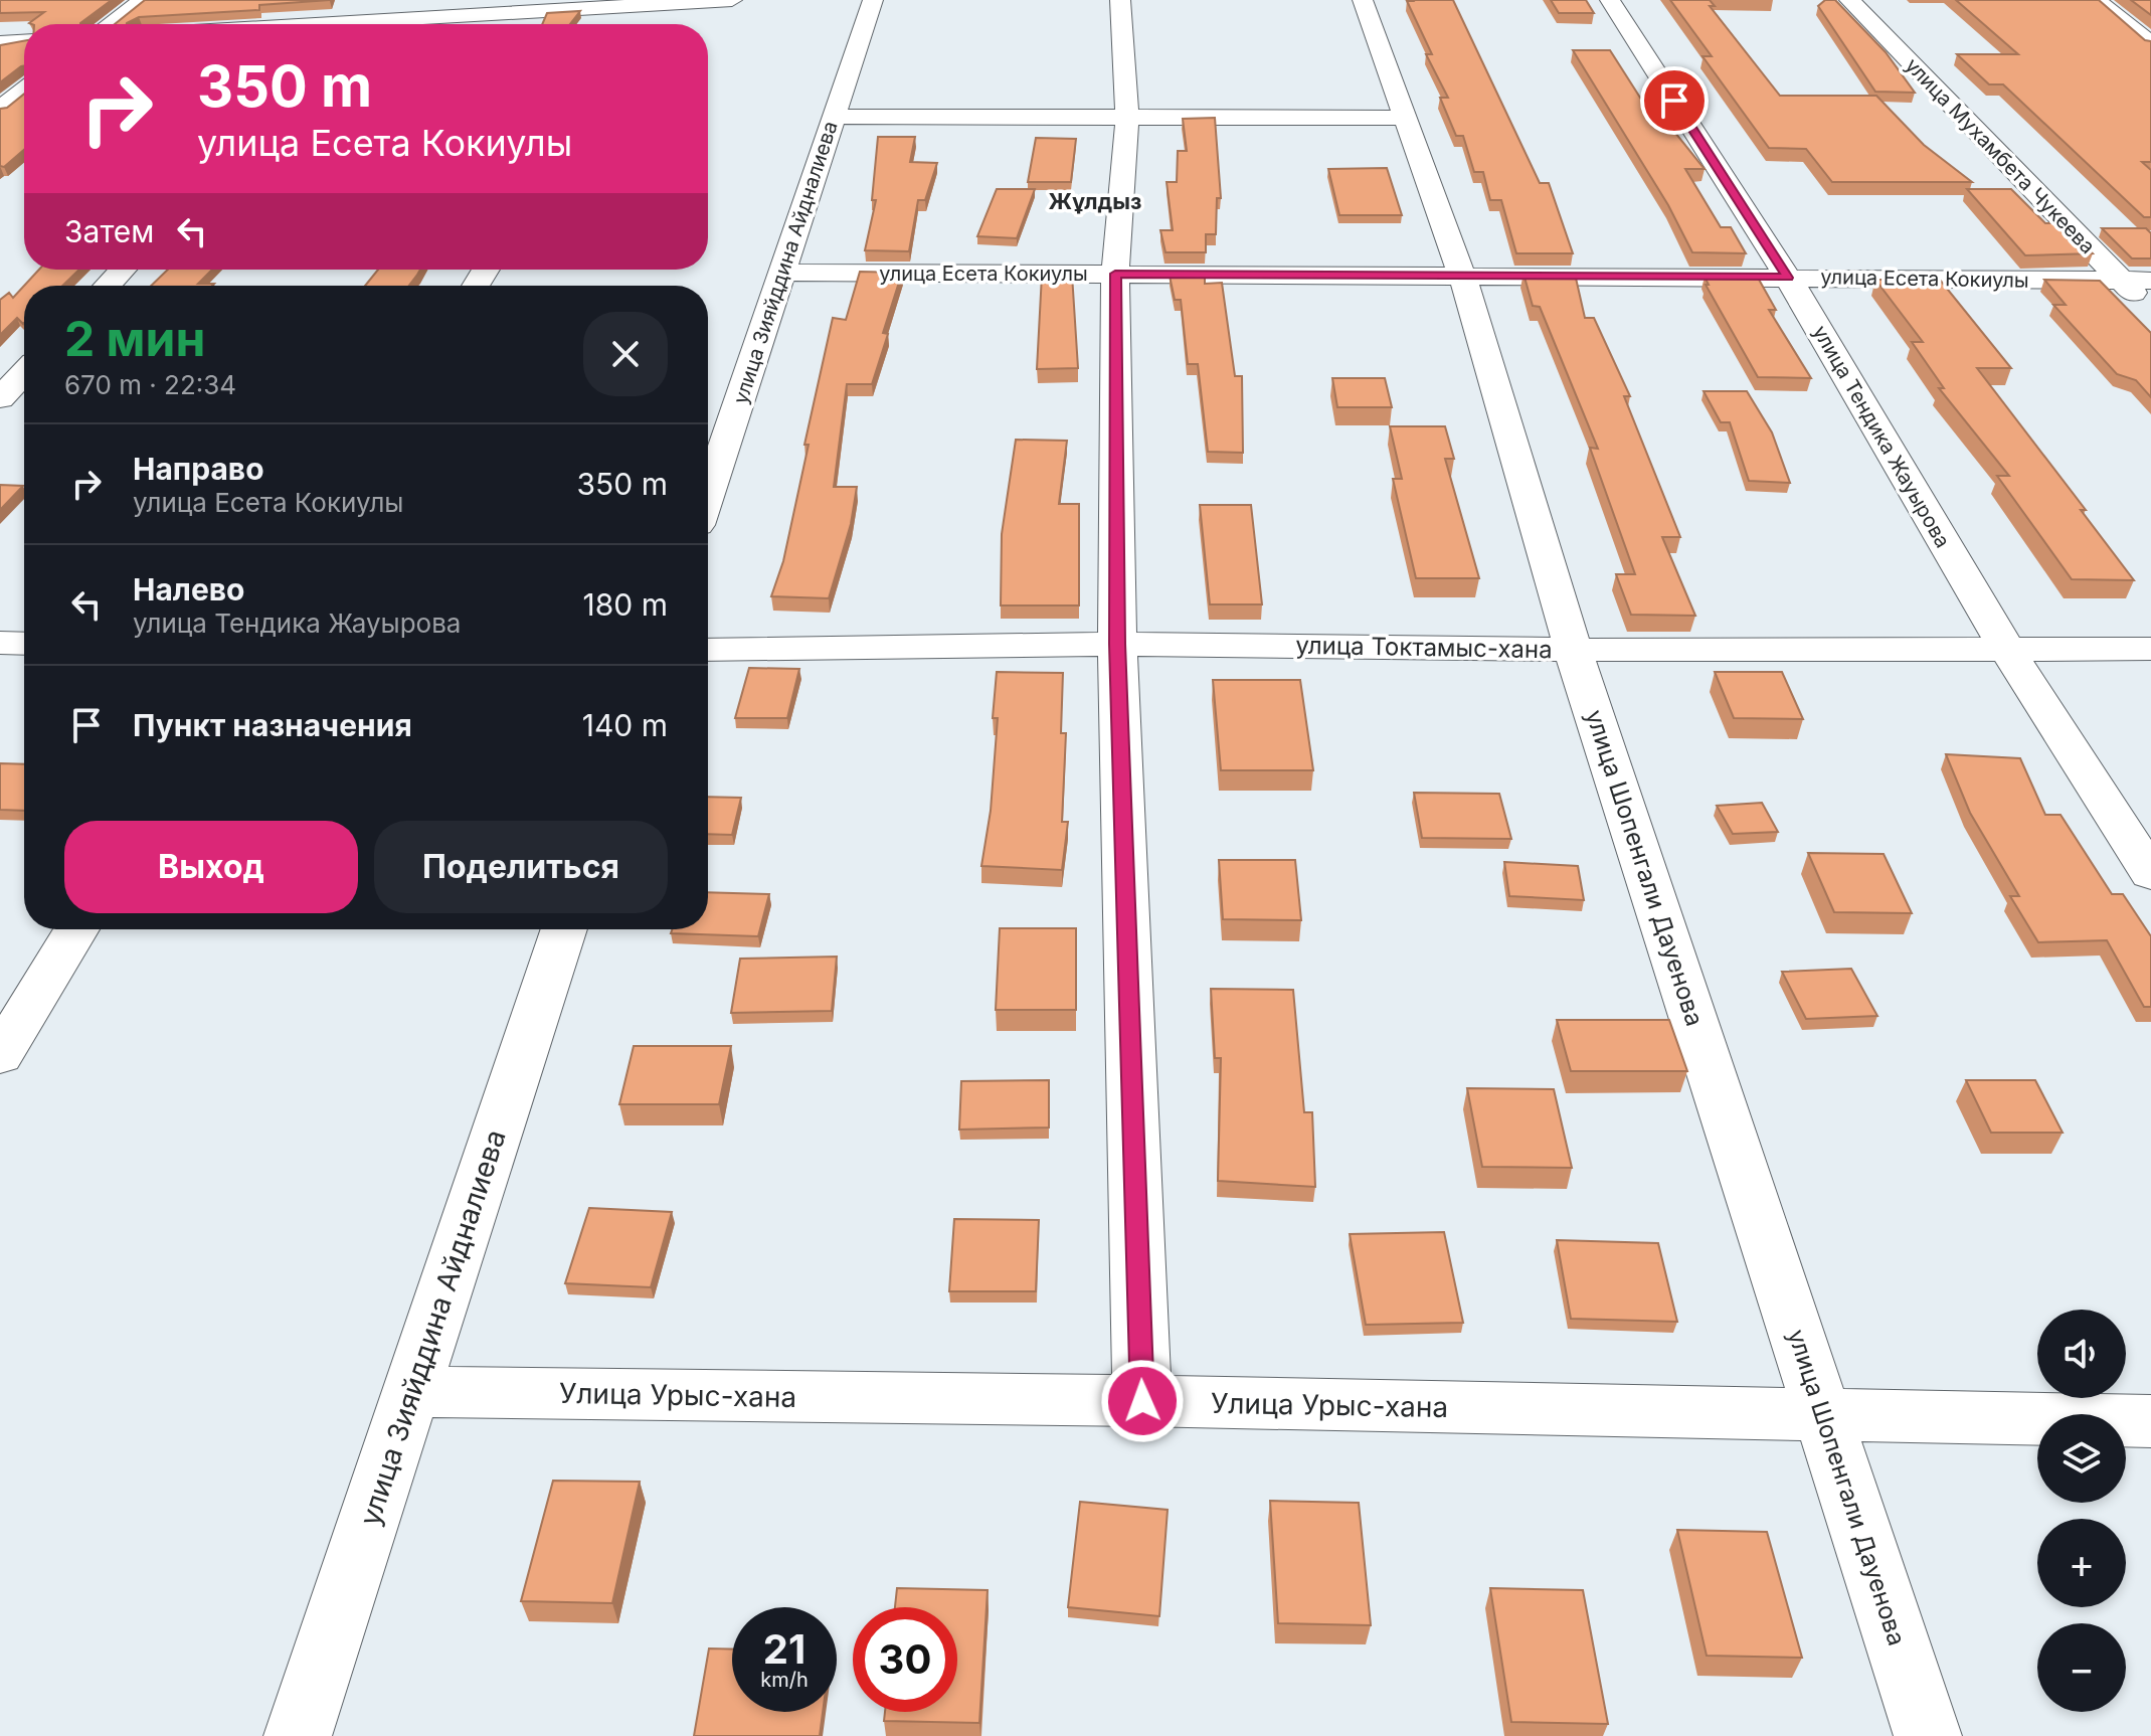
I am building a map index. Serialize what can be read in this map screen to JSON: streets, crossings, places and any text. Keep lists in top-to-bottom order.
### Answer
{
  "streets": {
    "street": [
      "улица Мухамбета Чукеева",
      "улица Зияйддина Айдналиева",
      "улица Есета Кокиулы",
      "улица Тендика Жауырова",
      "улица Токтамыс-хана",
      "улица Шопенгали Дауенова",
      "Улица Урыс-хана"
    ]
  },
  "crossings": [
    ["улица Мухамбета Чукеева", "улица Есета Кокиулы"],
    ["улица Зияйддина Айдналиева", "улица Есета Кокиулы"],
    ["улица Зияйддина Айдналиева", "Улица Урыс-хана"],
    ["улица Есета Кокиулы", "улица Тендика Жауырова"],
    ["улица Есета Кокиулы", "улица Шопенгали Дауенова"],
    ["улица Тендика Жауырова", "улица Токтамыс-хана"],
    ["улица Токтамыс-хана", "улица Шопенгали Дауенова"],
    ["улица Шопенгали Дауенова", "Улица Урыс-хана"]
  ],
  "districts": ["Жұлдыз"],
  "page": {
    "turn": ["350 m", "улица Есета Кокиулы"],
    "then": "Затем",
    "heading": ["2 мин", "670 m · 22:34"],
    "list": [
      {
        "name": "Направо",
        "note": "улица Есета Кокиулы",
        "value": "350 m"
      },
      {
        "name": "Налево",
        "note": "улица Тендика Жауырова",
        "value": "180 m"
      },
      {
        "name": "Пункт назначения",
        "value": "140 m"
      }
    ],
    "buttons": ["Выход", "Поделиться"],
    "map_buttons": ["+", "−"],
    "speed": "21 km/h",
    "limit": "30"
  }
}
